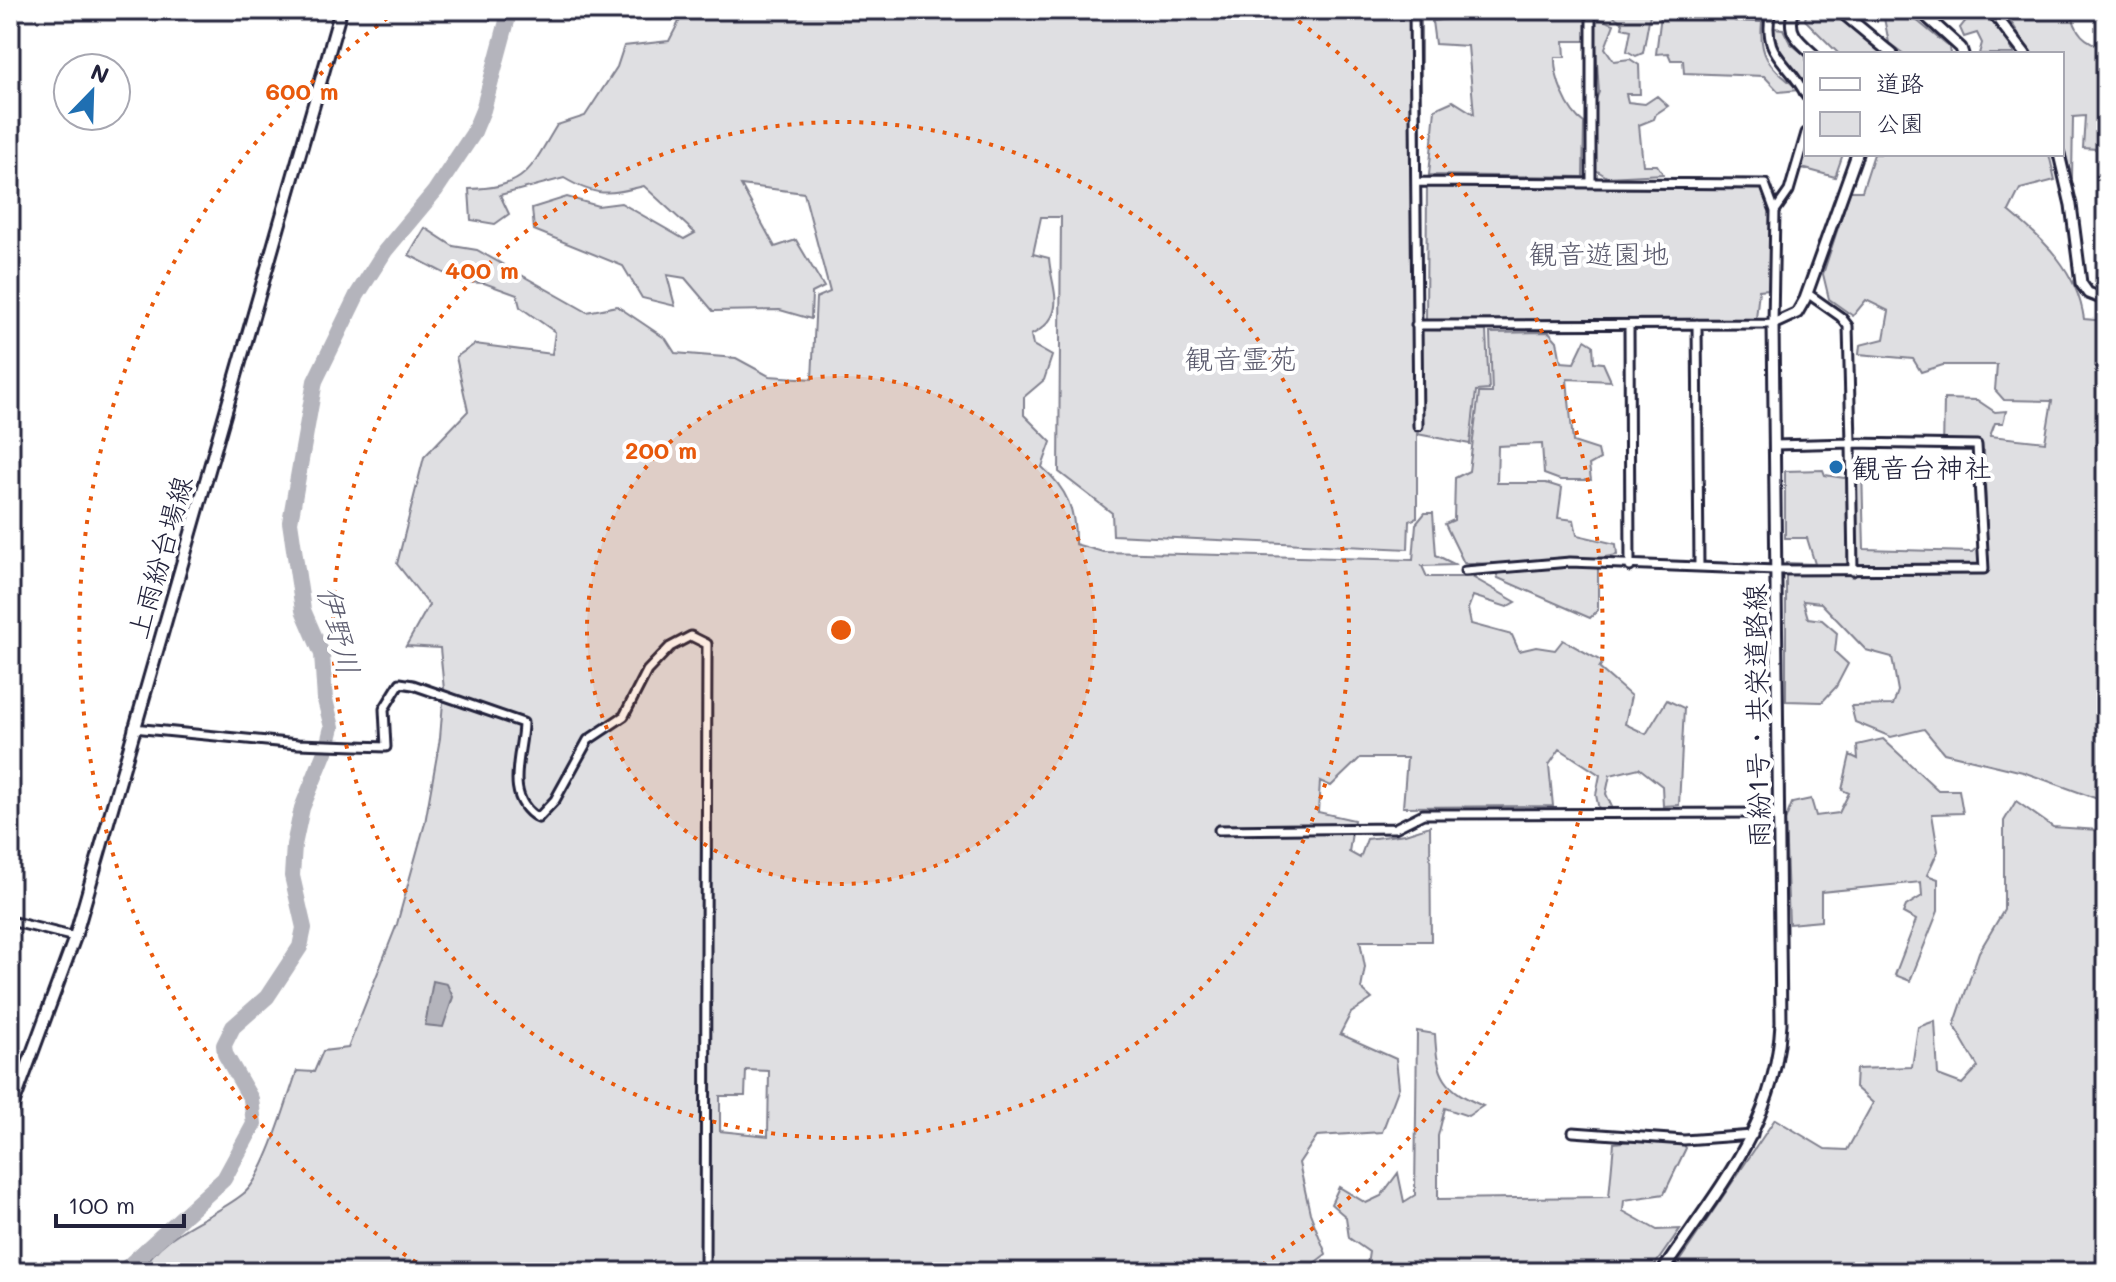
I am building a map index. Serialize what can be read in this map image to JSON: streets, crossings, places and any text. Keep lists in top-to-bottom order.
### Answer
{
  "streets": {
    "main road": ["上雨紛台場線"],
    "street": ["雨紛1号・共栄道路線"]
  },
  "water": ["伊野川"],
  "parks": ["観音遊園地", "観音霊苑"],
  "places": ["観音台神社"],
  "legend": ["道路", "公園"],
  "scale_bar": "100 m",
  "north": "top right",
  "rings": ["600 m", "400 m", "200 m"]
}
